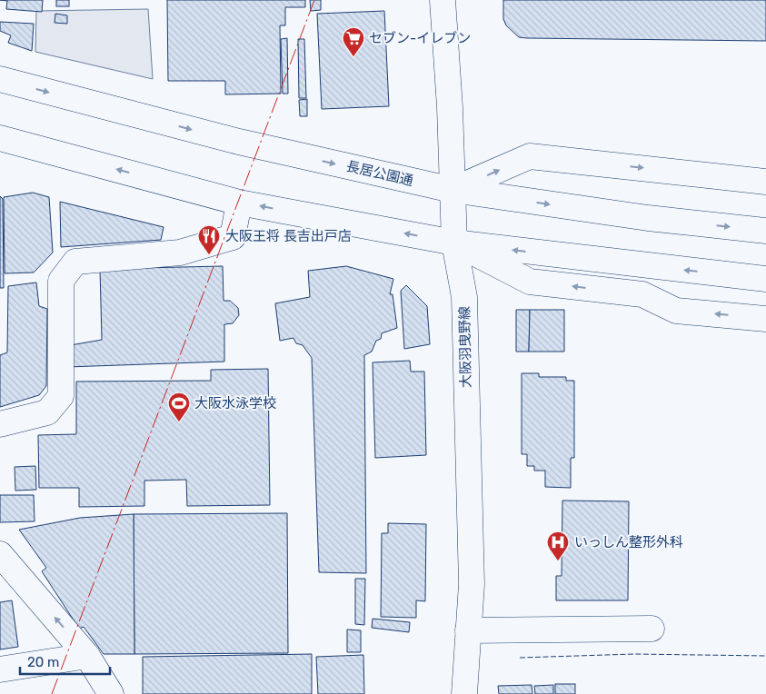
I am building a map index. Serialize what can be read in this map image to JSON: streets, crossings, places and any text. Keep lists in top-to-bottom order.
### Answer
{
  "streets": {
    "main road": ["長居公園通", "大阪羽曳野線"]
  },
  "crossings": [
    ["長居公園通", "大阪羽曳野線"]
  ],
  "places": {
    "supermarket": ["セブン-イレブン"],
    "restaurant": ["大阪王将 長吉出戸店"],
    "sports": ["大阪水泳学校"],
    "hospital": ["いっしん整形外科"]
  },
  "scale_bar": "20 m"
}
